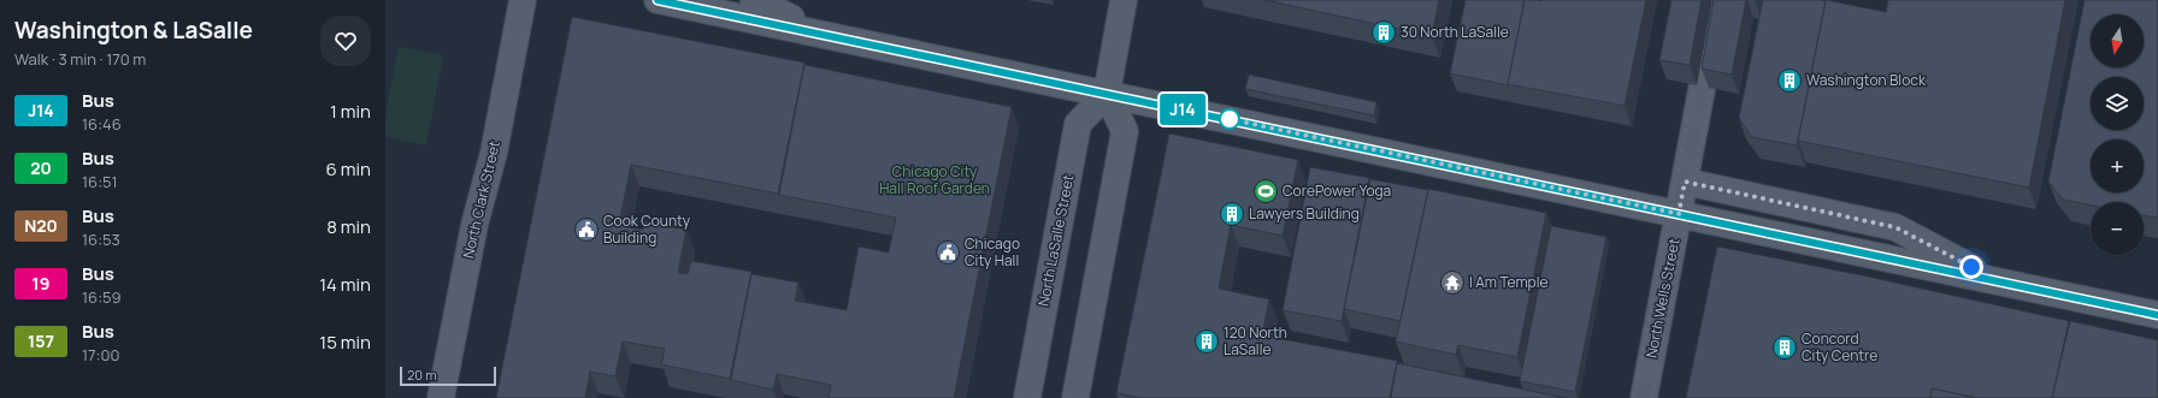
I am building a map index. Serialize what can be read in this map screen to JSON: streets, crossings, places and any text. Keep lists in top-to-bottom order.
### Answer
{
  "streets": {
    "main road": ["North Clark Street", "North LaSalle Street", "North Wells Street"]
  },
  "parks": ["Chicago City Hall Roof Garden"],
  "places": {
    "building": [
      "30 North LaSalle",
      "Washington Block",
      "Lawyers Building",
      "120 North LaSalle",
      "Concord City Centre"
    ],
    "sports": ["CorePower Yoga"],
    "public building": ["Cook County Building", "Chicago City Hall"],
    "temple": ["I Am Temple"]
  },
  "lines": ["bus line J14"],
  "scale_bar": "20 m",
  "north": "bottom",
  "page": {
    "heading": ["Washington & LaSalle", "Walk · 3 min · 170 m"],
    "on_map": "J14",
    "map_buttons": ["+", "−"],
    "list": [
      {
        "mark": "J14",
        "name": "Bus",
        "note": "16:46",
        "value": "1 min"
      },
      {
        "mark": "20",
        "name": "Bus",
        "note": "16:51",
        "value": "6 min"
      },
      {
        "mark": "N20",
        "name": "Bus",
        "note": "16:53",
        "value": "8 min"
      },
      {
        "mark": "19",
        "name": "Bus",
        "note": "16:59",
        "value": "14 min"
      },
      {
        "mark": "157",
        "name": "Bus",
        "note": "17:00",
        "value": "15 min"
      }
    ],
    "scale": "20 m"
  }
}
